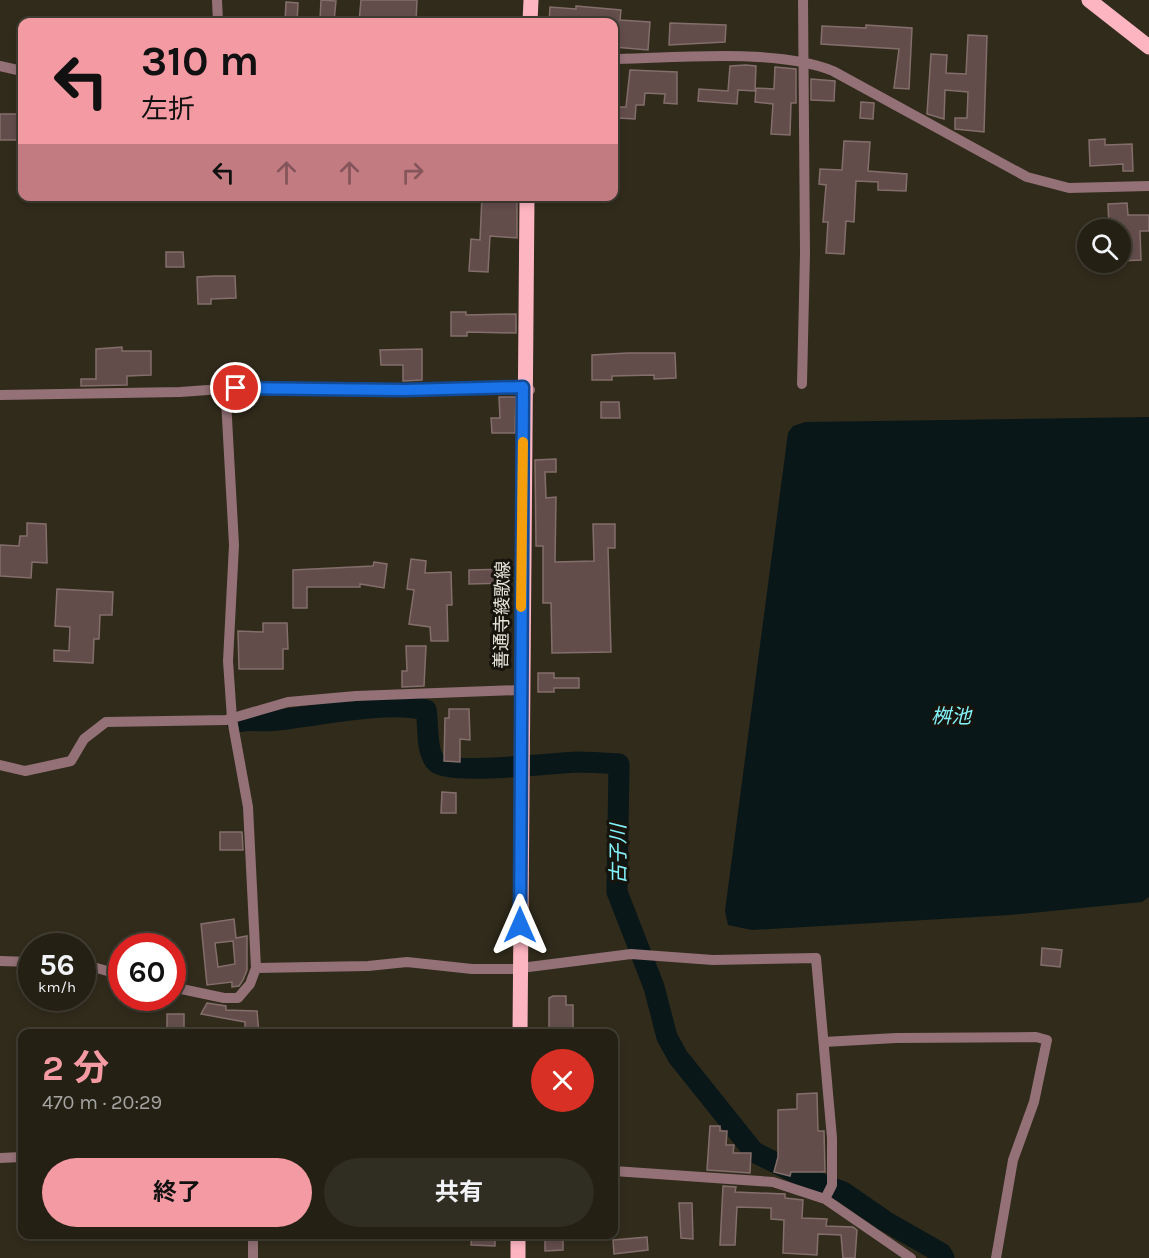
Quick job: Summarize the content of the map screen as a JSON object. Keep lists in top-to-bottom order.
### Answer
{
  "streets": {
    "main road": ["善通寺綾歌線"]
  },
  "water": ["桝池", "古子川"],
  "page": {
    "turn": ["310 m", "左折"],
    "speed": "56 km/h",
    "limit": "60",
    "heading": ["2 分", "470 m · 20:29"],
    "buttons": ["終了", "共有"]
  }
}
